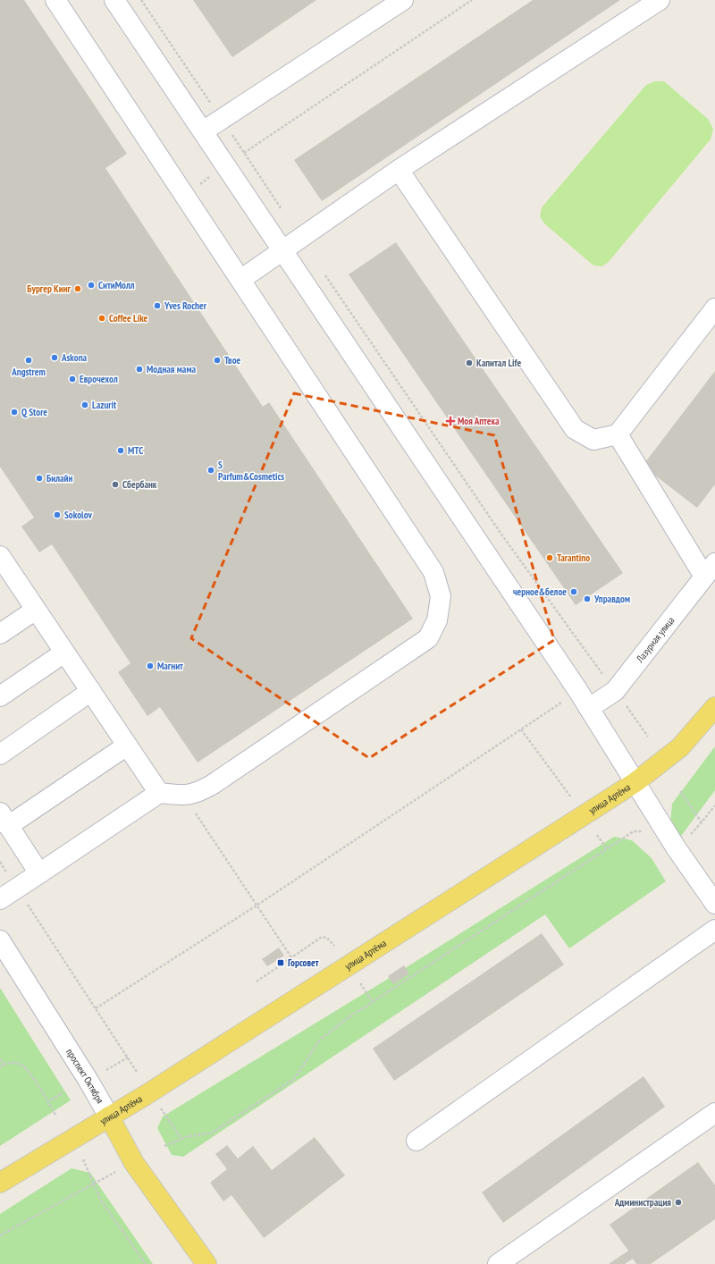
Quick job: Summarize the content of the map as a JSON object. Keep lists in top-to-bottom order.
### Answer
{
  "streets": {
    "main road": ["улица Артёма", "проспект Октября"],
    "street": ["Лазурная улица"]
  },
  "crossings": [
    ["улица Артёма", "проспект Октября"]
  ],
  "places": {
    "other": [
      "СитиМолл",
      "Бургер Кинг",
      "Yves Rocher",
      "Coffee Like",
      "Askona",
      "Angstrem",
      "Твое",
      "Капитал Life",
      "Модная мама",
      "Еврочехол",
      "Lazurit",
      "Q Store",
      "МТС",
      "S Parfum&Cosmetics",
      "Билайн",
      "Сбербанк",
      "Sokolov",
      "Tarantino",
      "черное&белое",
      "Управдом",
      "Магнит",
      "Администрация"
    ],
    "health": ["Моя Аптека"],
    "transit": ["Горсовет"]
  }
}
